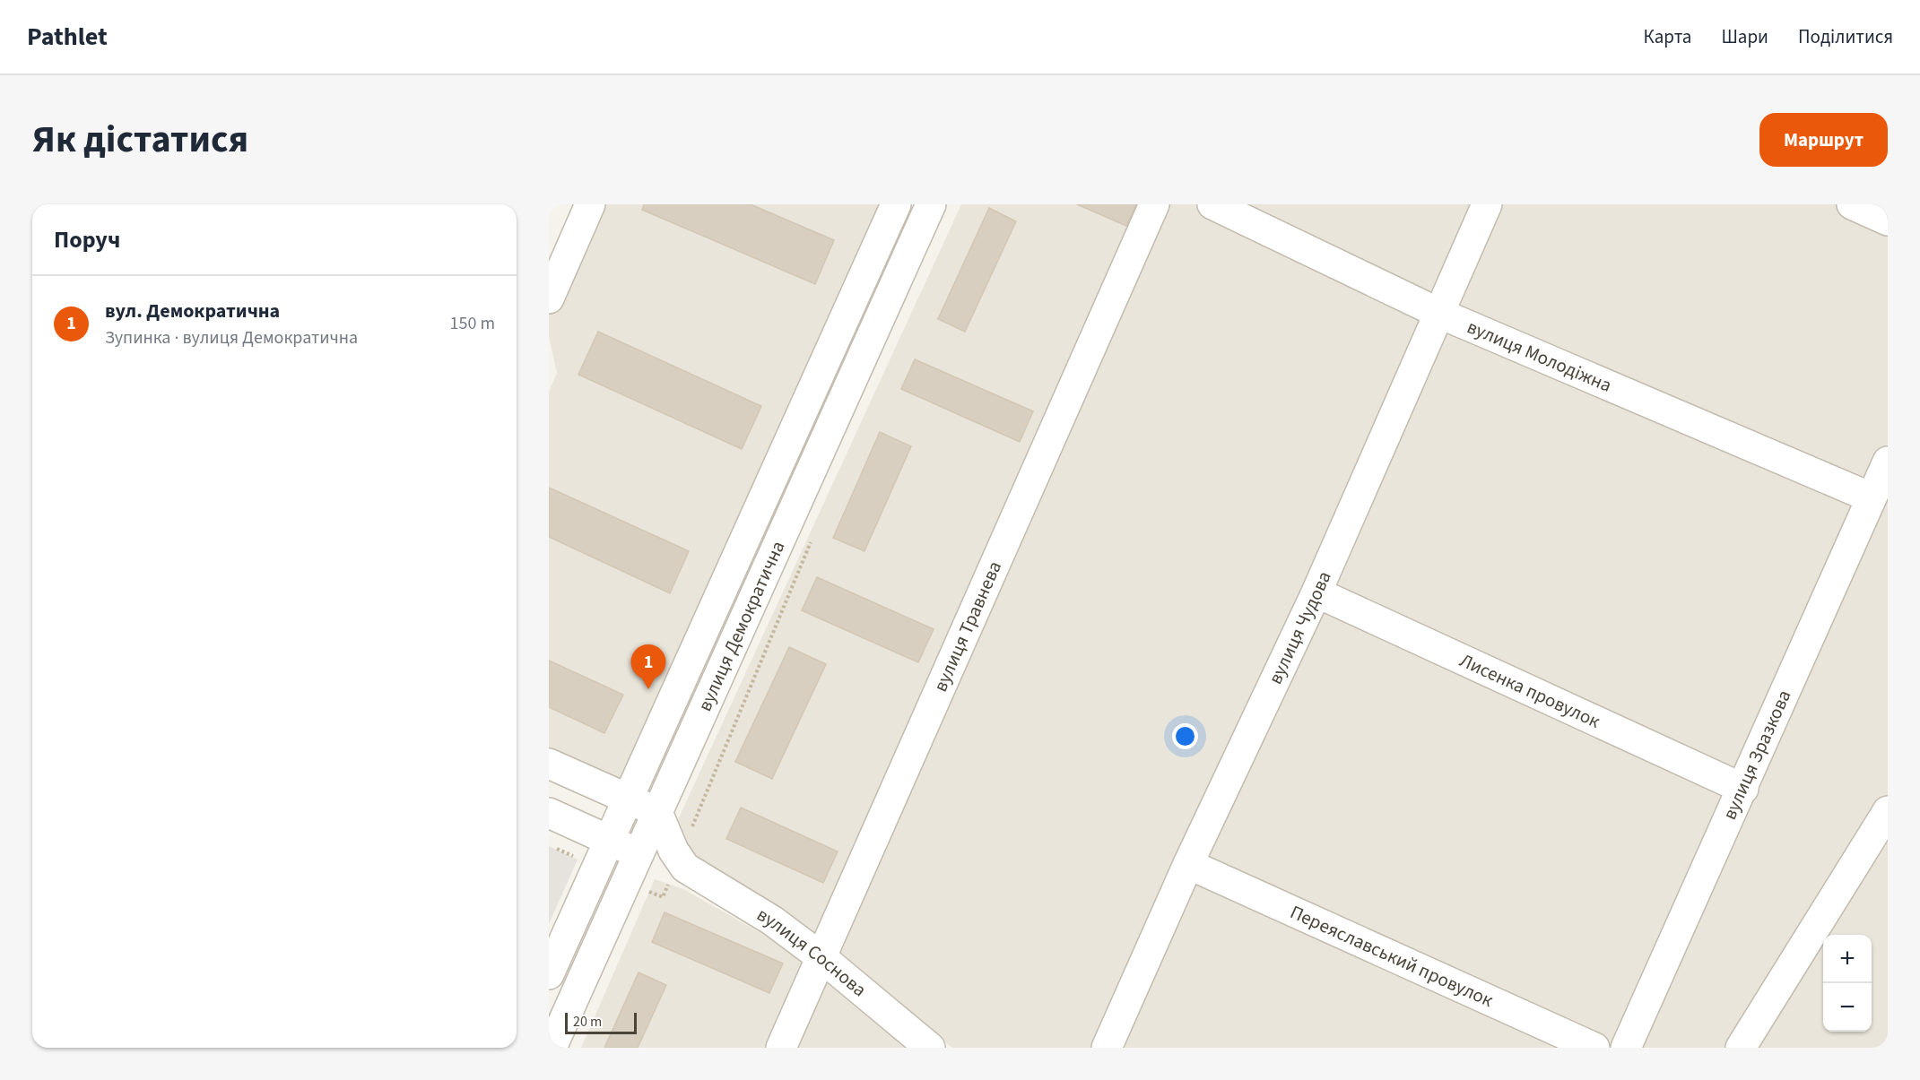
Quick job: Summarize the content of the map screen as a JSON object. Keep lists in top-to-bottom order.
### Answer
{
  "streets": {
    "street": [
      "вулиця Молодіжна",
      "вулиця Демократична",
      "вулиця Травнева",
      "вулиця Чудова",
      "Лисенка провулок",
      "вулиця Зразкова",
      "вулиця Соснова",
      "Переяславський провулок"
    ]
  },
  "crossings": [
    ["вулиця Молодіжна", "вулиця Чудова"],
    ["вулиця Молодіжна", "вулиця Зразкова"],
    ["вулиця Демократична", "вулиця Соснова"],
    ["вулиця Травнева", "вулиця Соснова"],
    ["вулиця Чудова", "Лисенка провулок"],
    ["вулиця Чудова", "Переяславський провулок"],
    ["Лисенка провулок", "вулиця Зразкова"]
  ],
  "scale_bar": "20 m",
  "page": {
    "header": "Pathlet",
    "nav": ["Карта", "Шари", "Поділитися"],
    "title": "Як дістатися",
    "buttons": "Маршрут",
    "heading": "Поруч",
    "list": [
      {
        "mark": "1",
        "name": "вул. Демократична",
        "note": "Зупинка · вулиця Демократична",
        "value": "150 m"
      }
    ],
    "pins": "1",
    "map_buttons": ["+", "−"],
    "scale": "20 m"
  }
}
